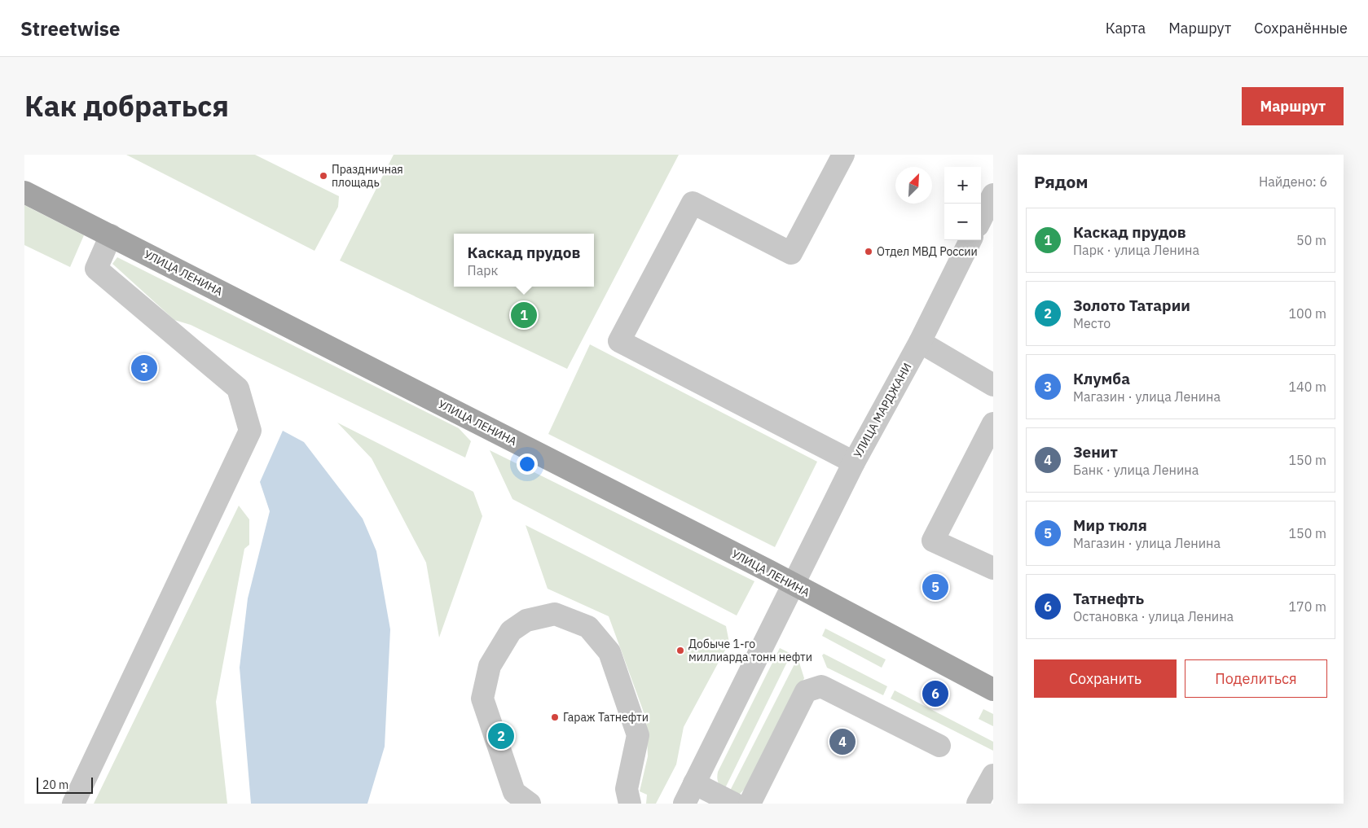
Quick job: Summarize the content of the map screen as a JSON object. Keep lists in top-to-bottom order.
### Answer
{
  "streets": {
    "main road": ["УЛИЦА ЛЕНИНА"],
    "street": ["УЛИЦА МАРДЖАНИ"]
  },
  "crossings": [
    ["УЛИЦА ЛЕНИНА", "УЛИЦА МАРДЖАНИ"]
  ],
  "places": [
    "Праздничная площадь",
    "Отдел МВД России",
    "Добыче 1-го миллиарда тонн нефти",
    "Гараж Татнефти"
  ],
  "scale_bar": "20 m",
  "north": "top right",
  "page": {
    "header": "Streetwise",
    "nav": ["Карта", "Маршрут", "Сохранённые"],
    "title": "Как добраться",
    "buttons": [
      "Маршрут",
      ["Сохранить", "Поделиться"]
    ],
    "heading": ["Рядом", "Найдено: 6"],
    "map_buttons": ["+", "−"],
    "list": [
      {
        "mark": "1",
        "name": "Каскад прудов",
        "note": "Парк · улица Ленина",
        "value": "50 m"
      },
      {
        "mark": "2",
        "name": "Золото Татарии",
        "note": "Место",
        "value": "100 m"
      },
      {
        "mark": "3",
        "name": "Клумба",
        "note": "Магазин · улица Ленина",
        "value": "140 m"
      },
      {
        "mark": "4",
        "name": "Зенит",
        "note": "Банк · улица Ленина",
        "value": "150 m"
      },
      {
        "mark": "5",
        "name": "Мир тюля",
        "note": "Магазин · улица Ленина",
        "value": "150 m"
      },
      {
        "mark": "6",
        "name": "Татнефть",
        "note": "Остановка · улица Ленина",
        "value": "170 m"
      }
    ],
    "popup": ["Каскад прудов", "Парк"],
    "pins": [
      "1",
      "3",
      "5",
      "6",
      "2",
      "4"
    ],
    "scale": "20 m"
  }
}
